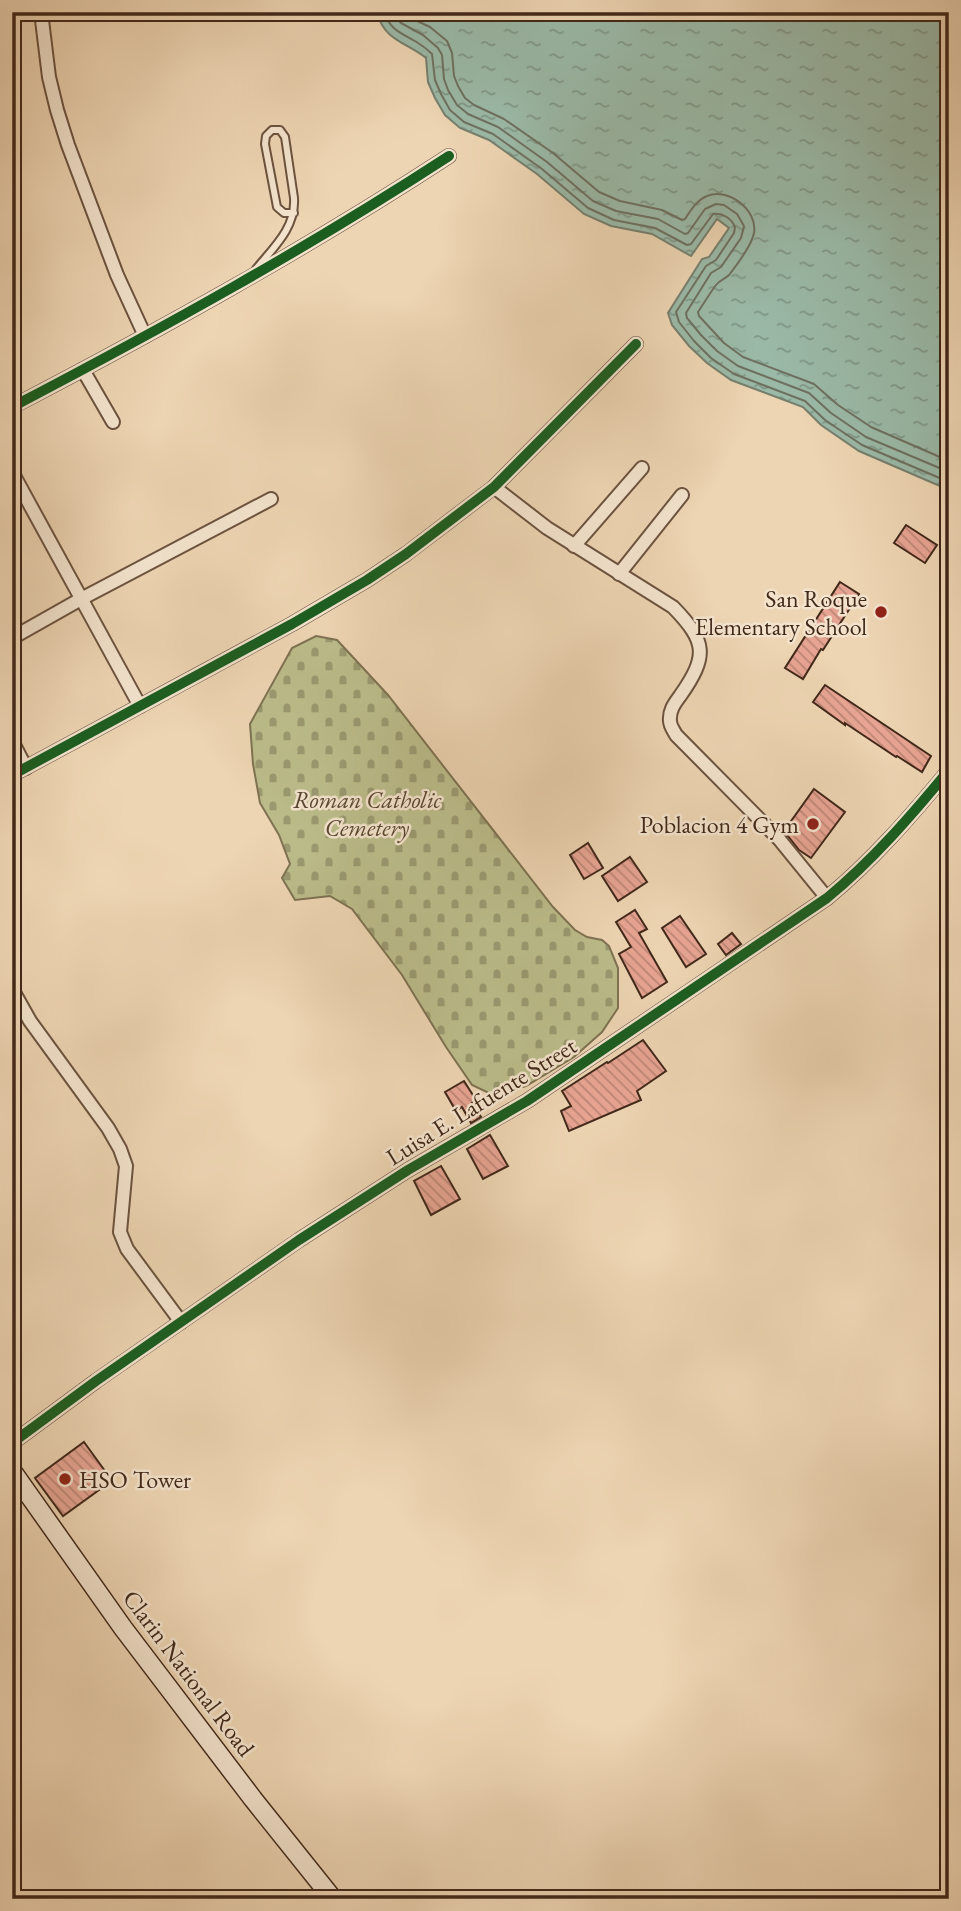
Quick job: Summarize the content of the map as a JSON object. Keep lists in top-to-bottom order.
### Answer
{
  "streets": {
    "main road": ["Clarin National Road"],
    "street": ["Luisa E. Lafuente Street"]
  },
  "parks": ["Roman Catholic Cemetery"],
  "places": ["San Roque Elementary School", "Poblacion 4 Gym", "HSO Tower"]
}
